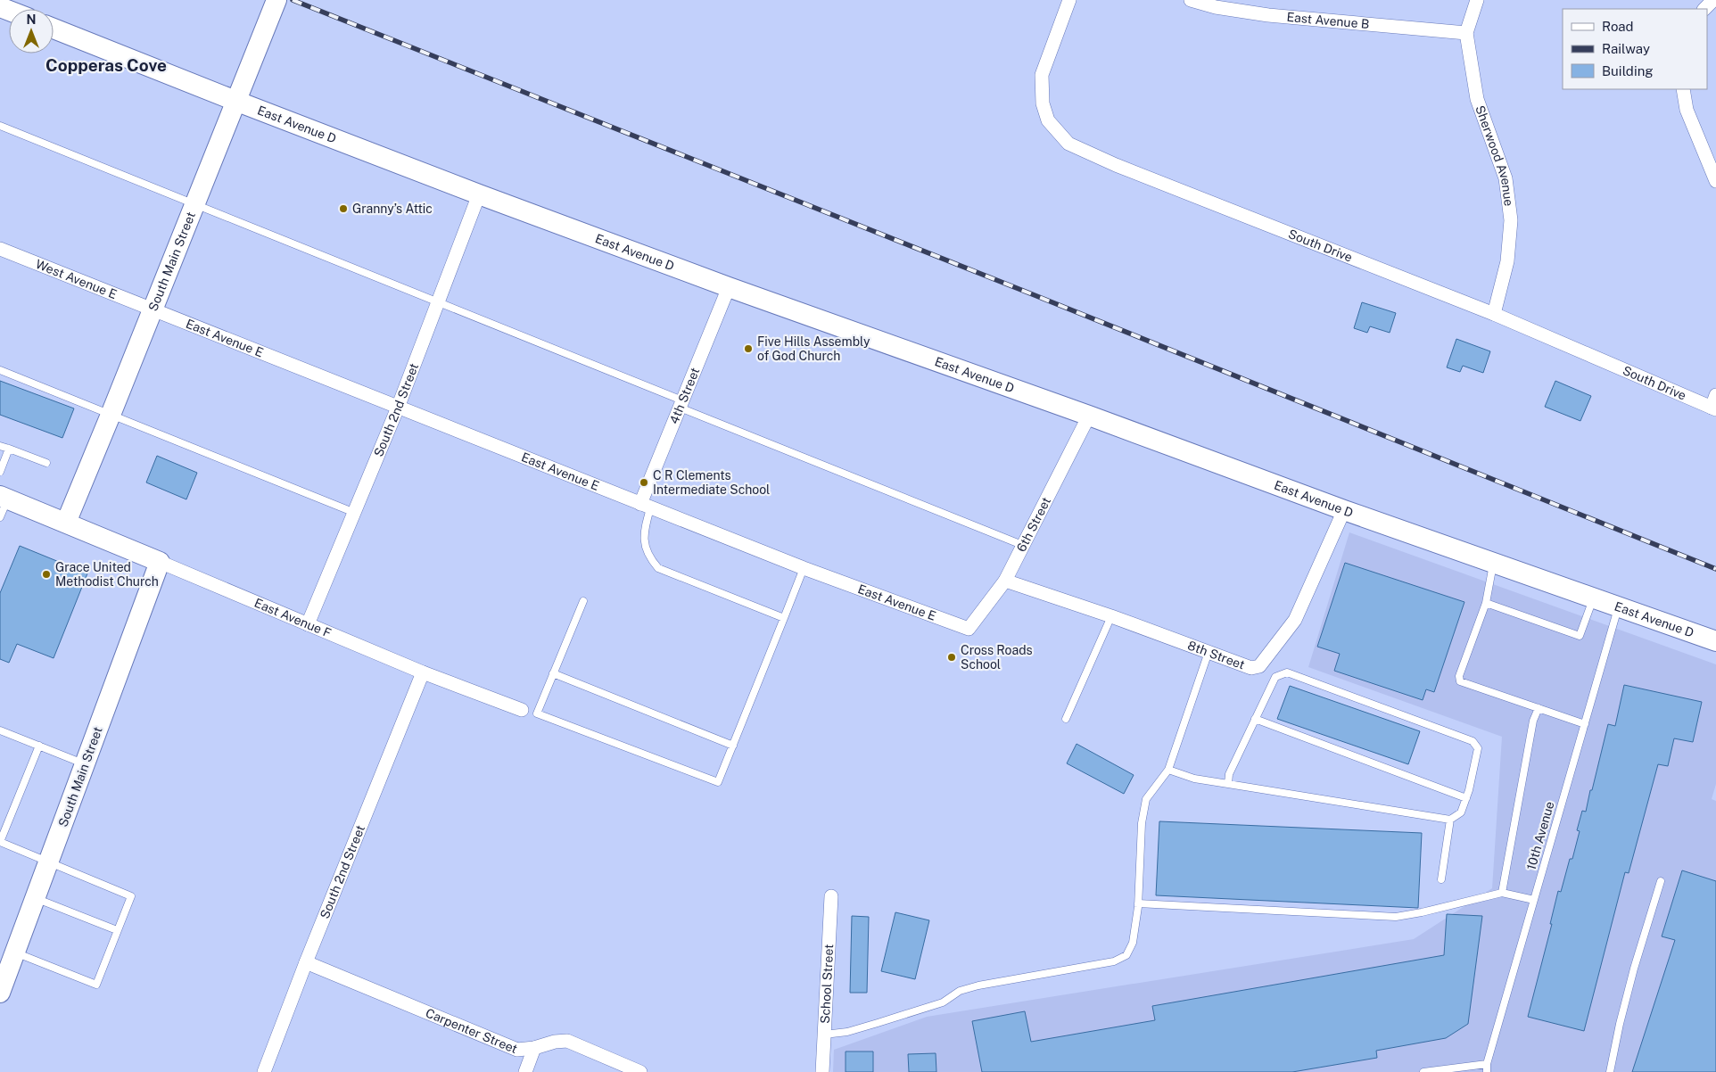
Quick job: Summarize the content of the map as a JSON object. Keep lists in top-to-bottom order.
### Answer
{
  "streets": {
    "main road": ["East Avenue D", "South Main Street", "East Avenue F"],
    "street": [
      "East Avenue B",
      "Sherwood Avenue",
      "South Drive",
      "West Avenue E",
      "East Avenue E",
      "4th Street",
      "South 2nd Street",
      "6th Street",
      "8th Street",
      "School Street",
      "Carpenter Street"
    ],
    "lane": ["10th Avenue"]
  },
  "crossings": [
    ["East Avenue B", "Sherwood Avenue"],
    ["East Avenue D", "South Main Street"],
    ["East Avenue D", "4th Street"],
    ["East Avenue D", "South 2nd Street"],
    ["East Avenue D", "6th Street"],
    ["East Avenue D", "8th Street"],
    ["East Avenue D", "10th Avenue"],
    ["Sherwood Avenue", "South Drive"],
    ["South Main Street", "West Avenue E"],
    ["South Main Street", "East Avenue E"],
    ["South Main Street", "East Avenue F"],
    ["West Avenue E", "East Avenue E"],
    ["East Avenue E", "4th Street"],
    ["East Avenue E", "South 2nd Street"],
    ["East Avenue E", "6th Street"],
    ["South 2nd Street", "East Avenue F"],
    ["South 2nd Street", "Carpenter Street"],
    ["6th Street", "8th Street"]
  ],
  "districts": ["Copperas Cove"],
  "places": [
    "Granny’s Attic",
    "Five Hills Assembly of God Church",
    "C R Clements Intermediate School",
    "Grace United Methodist Church",
    "Cross Roads School"
  ],
  "legend": ["Road", "Railway", "Building"],
  "north": "top"
}
